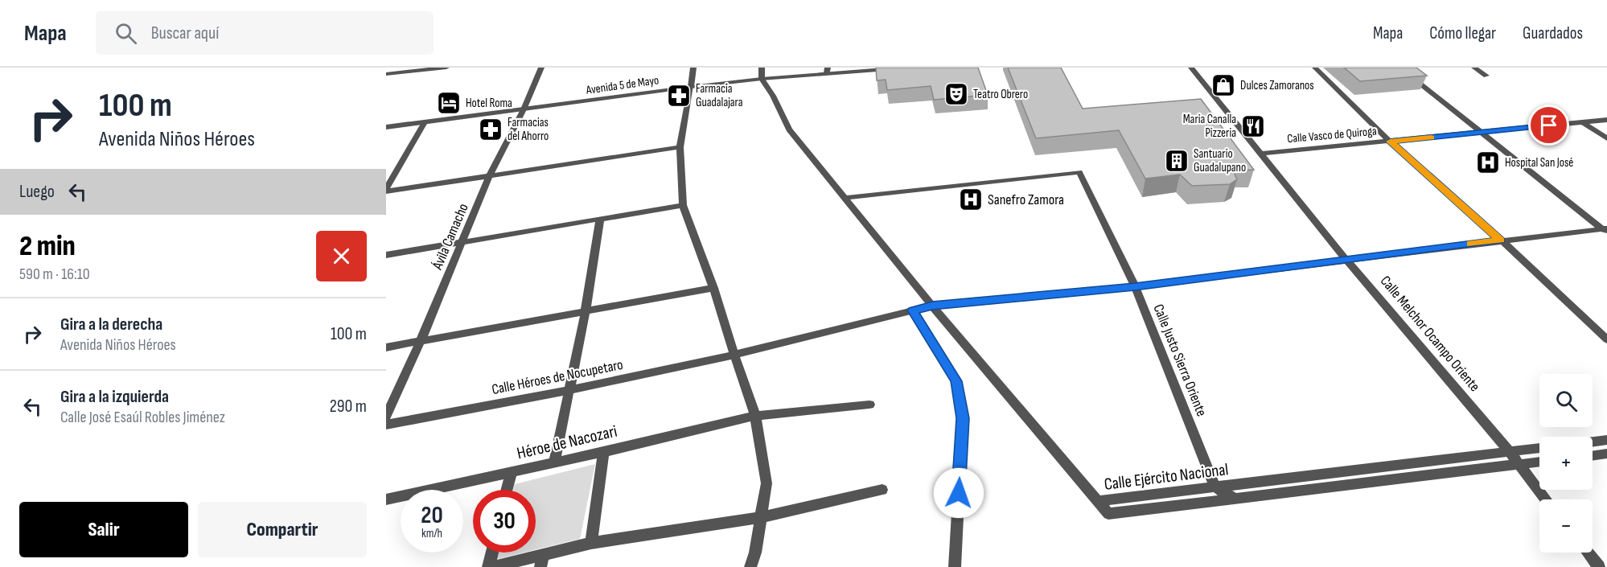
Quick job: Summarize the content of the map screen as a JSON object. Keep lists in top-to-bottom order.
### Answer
{
  "streets": {
    "street": [
      "Avenida 5 de Mayo",
      "Calle Vasco de Quiroga",
      "Ávila Camacho",
      "Calle Melchor Ocampo Oriente",
      "Calle Justo Sierra Oriente",
      "Calle Héroes de Nocupetaro",
      "Héroe de Nacozari",
      "Calle Ejército Nacional"
    ]
  },
  "crossings": [
    ["Avenida 5 de Mayo", "Ávila Camacho"],
    ["Calle Vasco de Quiroga", "Calle Melchor Ocampo Oriente"],
    ["Calle Melchor Ocampo Oriente", "Calle Héroes de Nocupetaro"],
    ["Calle Melchor Ocampo Oriente", "Calle Ejército Nacional"],
    ["Calle Justo Sierra Oriente", "Calle Héroes de Nocupetaro"],
    ["Calle Justo Sierra Oriente", "Calle Ejército Nacional"]
  ],
  "places": {
    "shop": ["Dulces Zamoranos"],
    "theatre": ["Teatro Obrero"],
    "pharmacy": ["Farmacia Guadalajara", "Farmacias del Ahorro"],
    "hotel": ["Hotel Roma"],
    "restaurant": ["Maria Canalla Pizzeria"],
    "building": ["Santuario Guadalupano"],
    "hospital": ["Hospital San José", "Sanefro Zamora"]
  },
  "page": {
    "header": "Mapa",
    "search": "Buscar aquí",
    "nav": ["Mapa", "Cómo llegar", "Guardados"],
    "turn": ["100 m", "Avenida Niños Héroes"],
    "then": "Luego",
    "heading": ["2 min", "590 m · 16:10"],
    "list": [
      {
        "name": "Gira a la derecha",
        "note": "Avenida Niños Héroes",
        "value": "100 m"
      },
      {
        "name": "Gira a la izquierda",
        "note": "Calle José Esaúl Robles Jiménez",
        "value": "290 m"
      }
    ],
    "map_buttons": ["+", "−"],
    "speed": "20 km/h",
    "limit": "30",
    "buttons": ["Salir", "Compartir"]
  }
}
